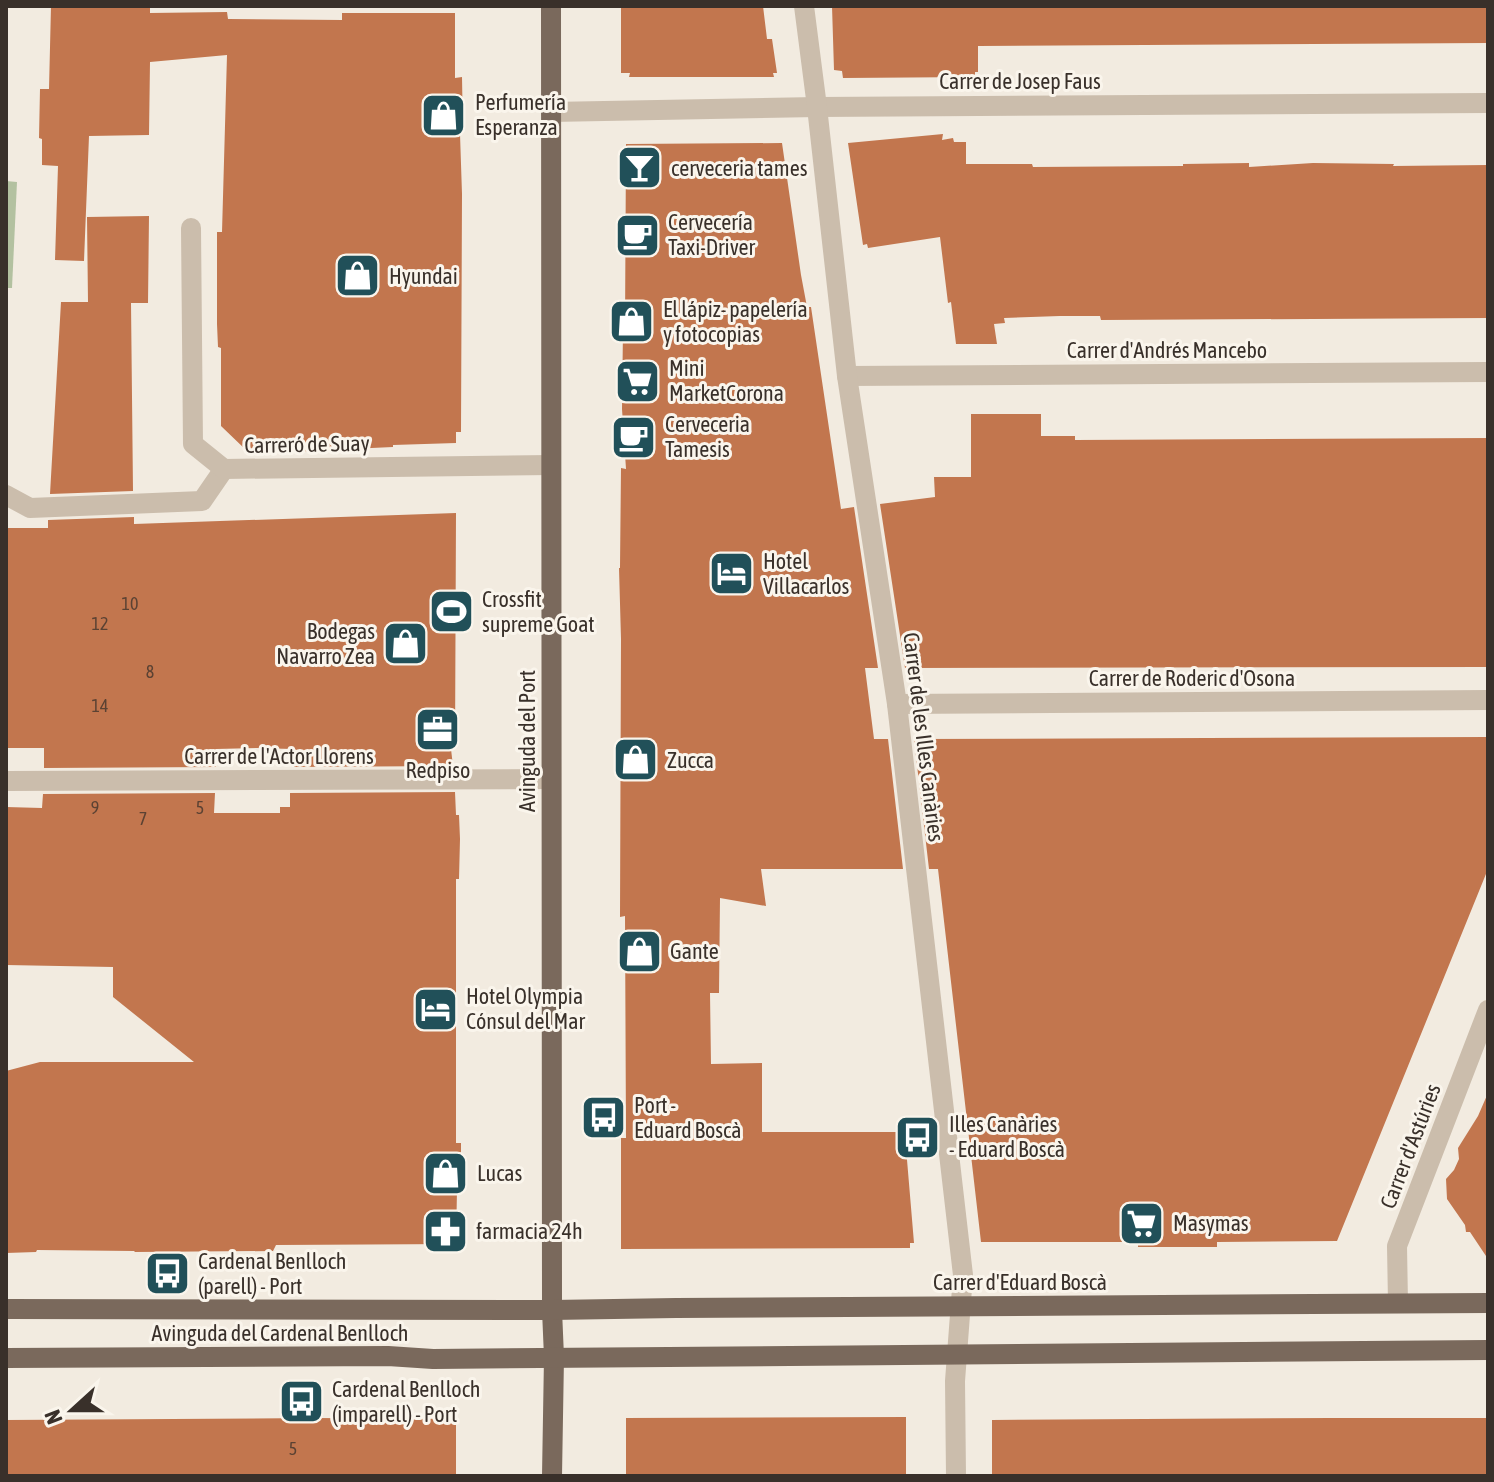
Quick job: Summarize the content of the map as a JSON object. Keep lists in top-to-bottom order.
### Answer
{
  "streets": {
    "main road": ["Avinguda del Port", "Carrer d'Eduard Boscà", "Avinguda del Cardenal Benlloch"],
    "street": [
      "Carrer de Josep Faus",
      "Carrer d'Andrés Mancebo",
      "Carreró de Suay",
      "Carrer de Roderic d'Osona",
      "Carrer de les Illes Canàries",
      "Carrer de l'Actor Llorens",
      "Carrer d'Astúries"
    ]
  },
  "crossings": [
    ["Carrer de Josep Faus", "Carrer de les Illes Canàries"],
    ["Carrer de Josep Faus", "Avinguda del Port"],
    ["Carrer d'Andrés Mancebo", "Carrer de les Illes Canàries"],
    ["Carreró de Suay", "Avinguda del Port"],
    ["Carrer de Roderic d'Osona", "Carrer de les Illes Canàries"],
    ["Carrer de les Illes Canàries", "Carrer d'Eduard Boscà"],
    ["Avinguda del Port", "Carrer de l'Actor Llorens"],
    ["Avinguda del Port", "Carrer d'Eduard Boscà"],
    ["Avinguda del Port", "Avinguda del Cardenal Benlloch"],
    ["Carrer d'Astúries", "Carrer d'Eduard Boscà"],
    ["Carrer d'Eduard Boscà", "Avinguda del Cardenal Benlloch"]
  ],
  "places": {
    "shop": [
      "Perfumería Esperanza",
      "Hyundai",
      "El lápiz- papelería y fotocopias",
      "Bodegas Navarro Zea",
      "Zucca",
      "Gante",
      "Lucas"
    ],
    "bar": ["cerveceria tames"],
    "cafe": ["Cervecería Taxi-Driver", "Cerveceria Tamesis"],
    "supermarket": ["Mini MarketCorona", "Masymas"],
    "hotel": ["Hotel Villacarlos", "Hotel Olympia Cónsul del Mar"],
    "sports": ["Crossfit supreme Goat"],
    "office": ["Redpiso"],
    "bus stop": [
      "Port - Eduard Boscà",
      "Illes Canàries - Eduard Boscà",
      "Cardenal Benlloch (parell) - Port",
      "Cardenal Benlloch (imparell) - Port"
    ],
    "pharmacy": ["farmacia 24h"]
  },
  "house_numbers": [
    "10",
    "12",
    "8",
    "14",
    "9",
    "5",
    "7",
    "5"
  ],
  "north": "left"
}
